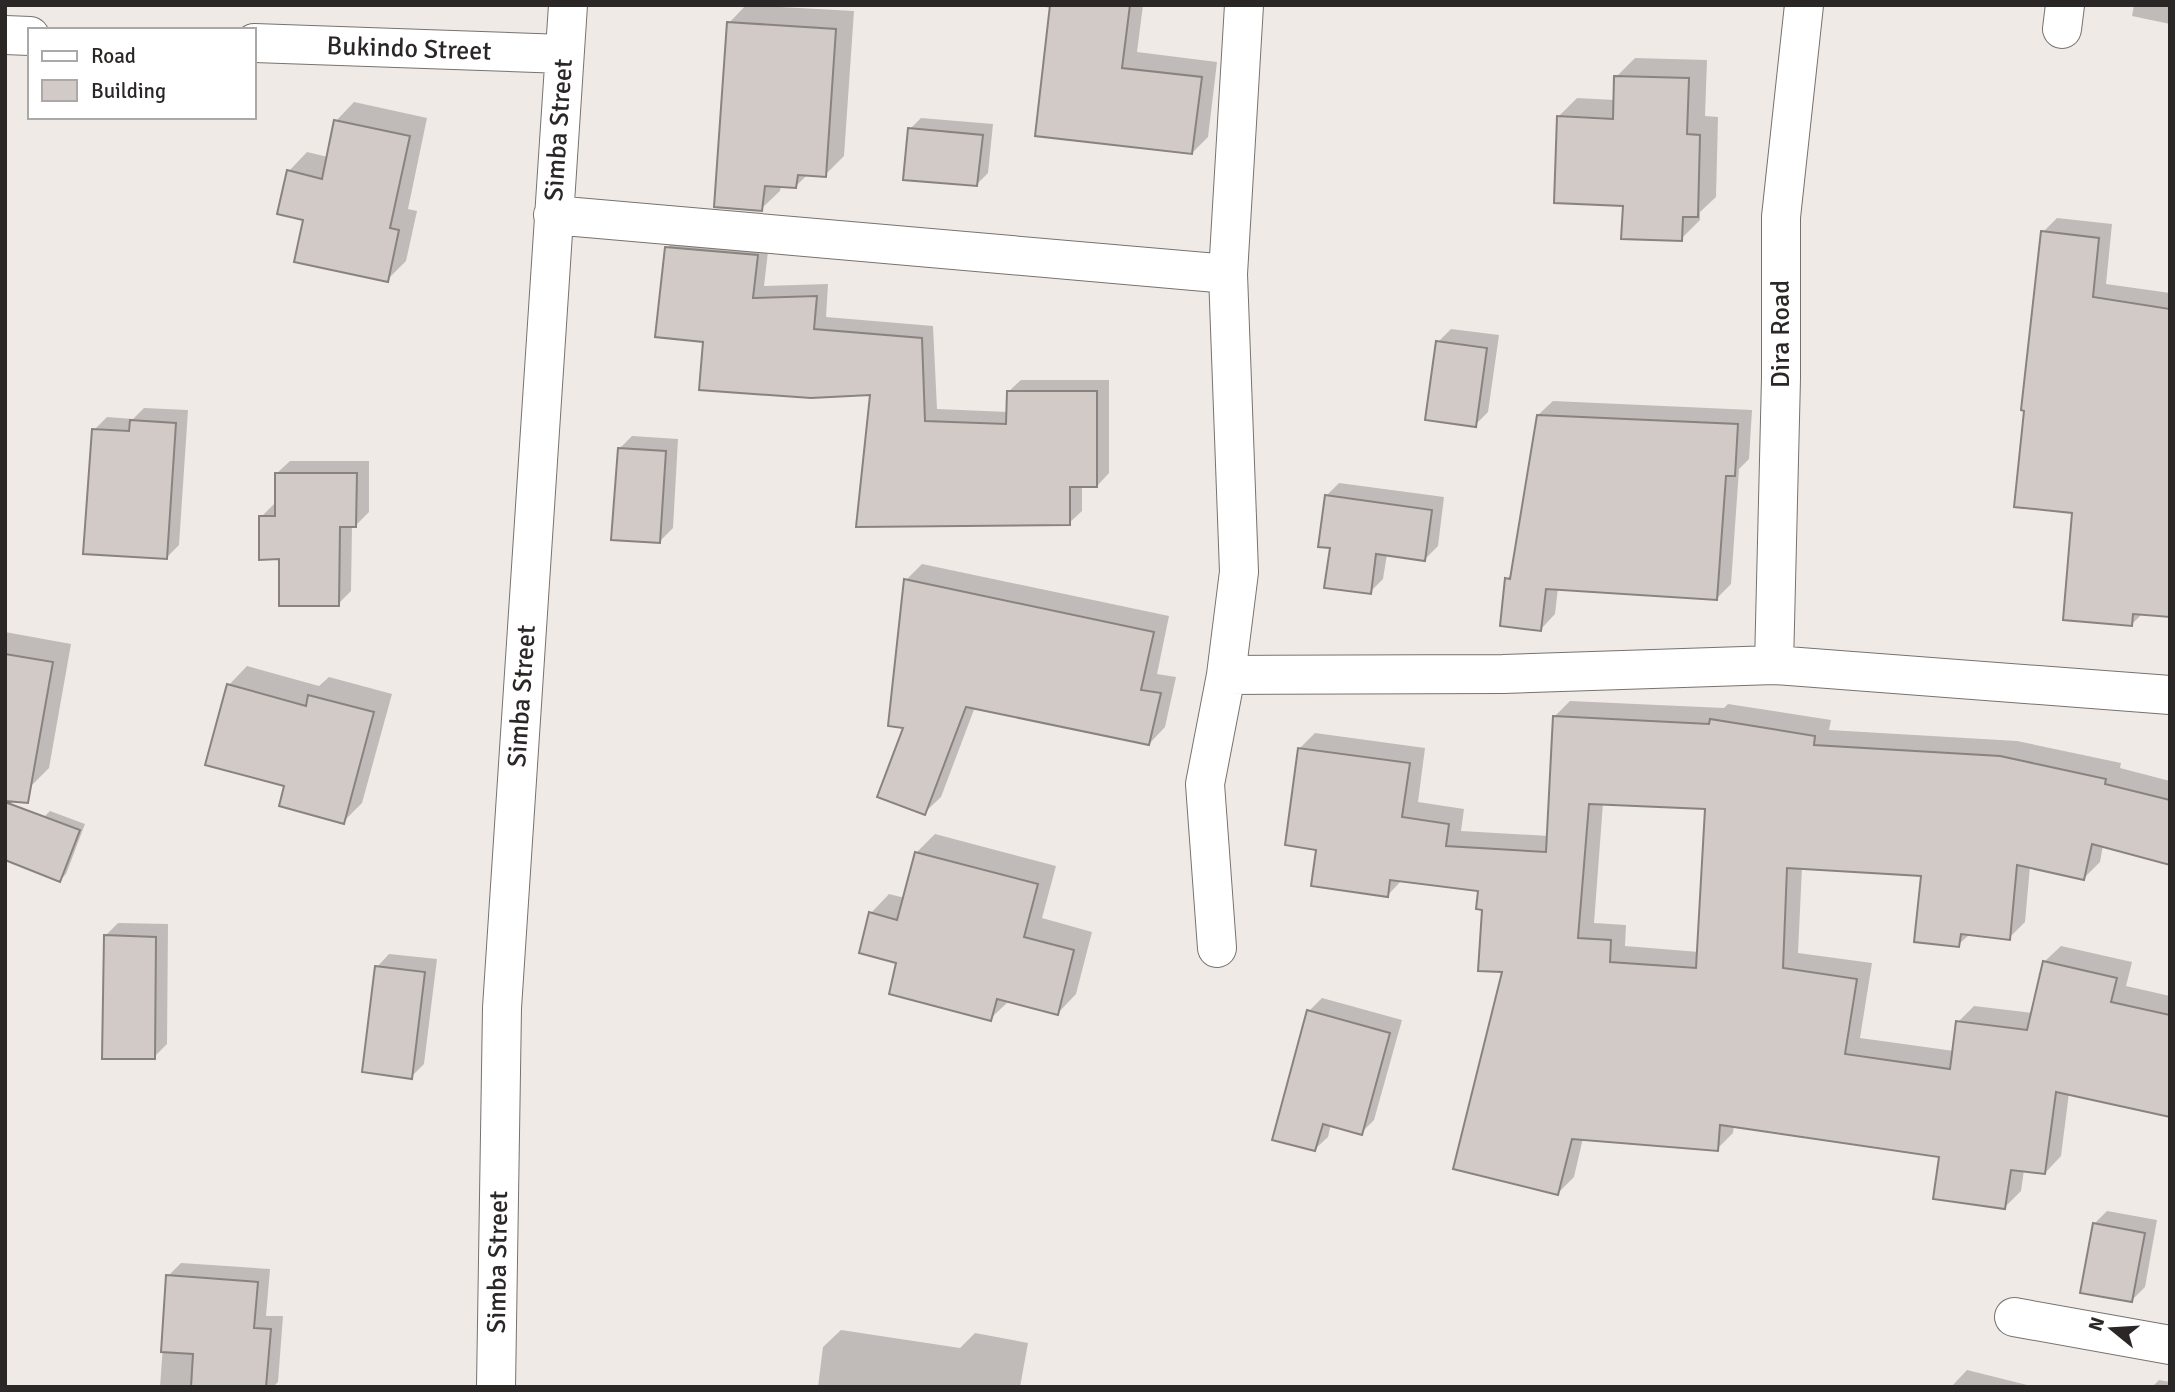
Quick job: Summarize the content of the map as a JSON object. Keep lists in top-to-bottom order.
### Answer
{
  "streets": {
    "street": ["Bukindo Street", "Simba Street", "Dira Road"]
  },
  "crossings": [
    ["Bukindo Street", "Simba Street"]
  ],
  "legend": ["Road", "Building"],
  "north": "left"
}
